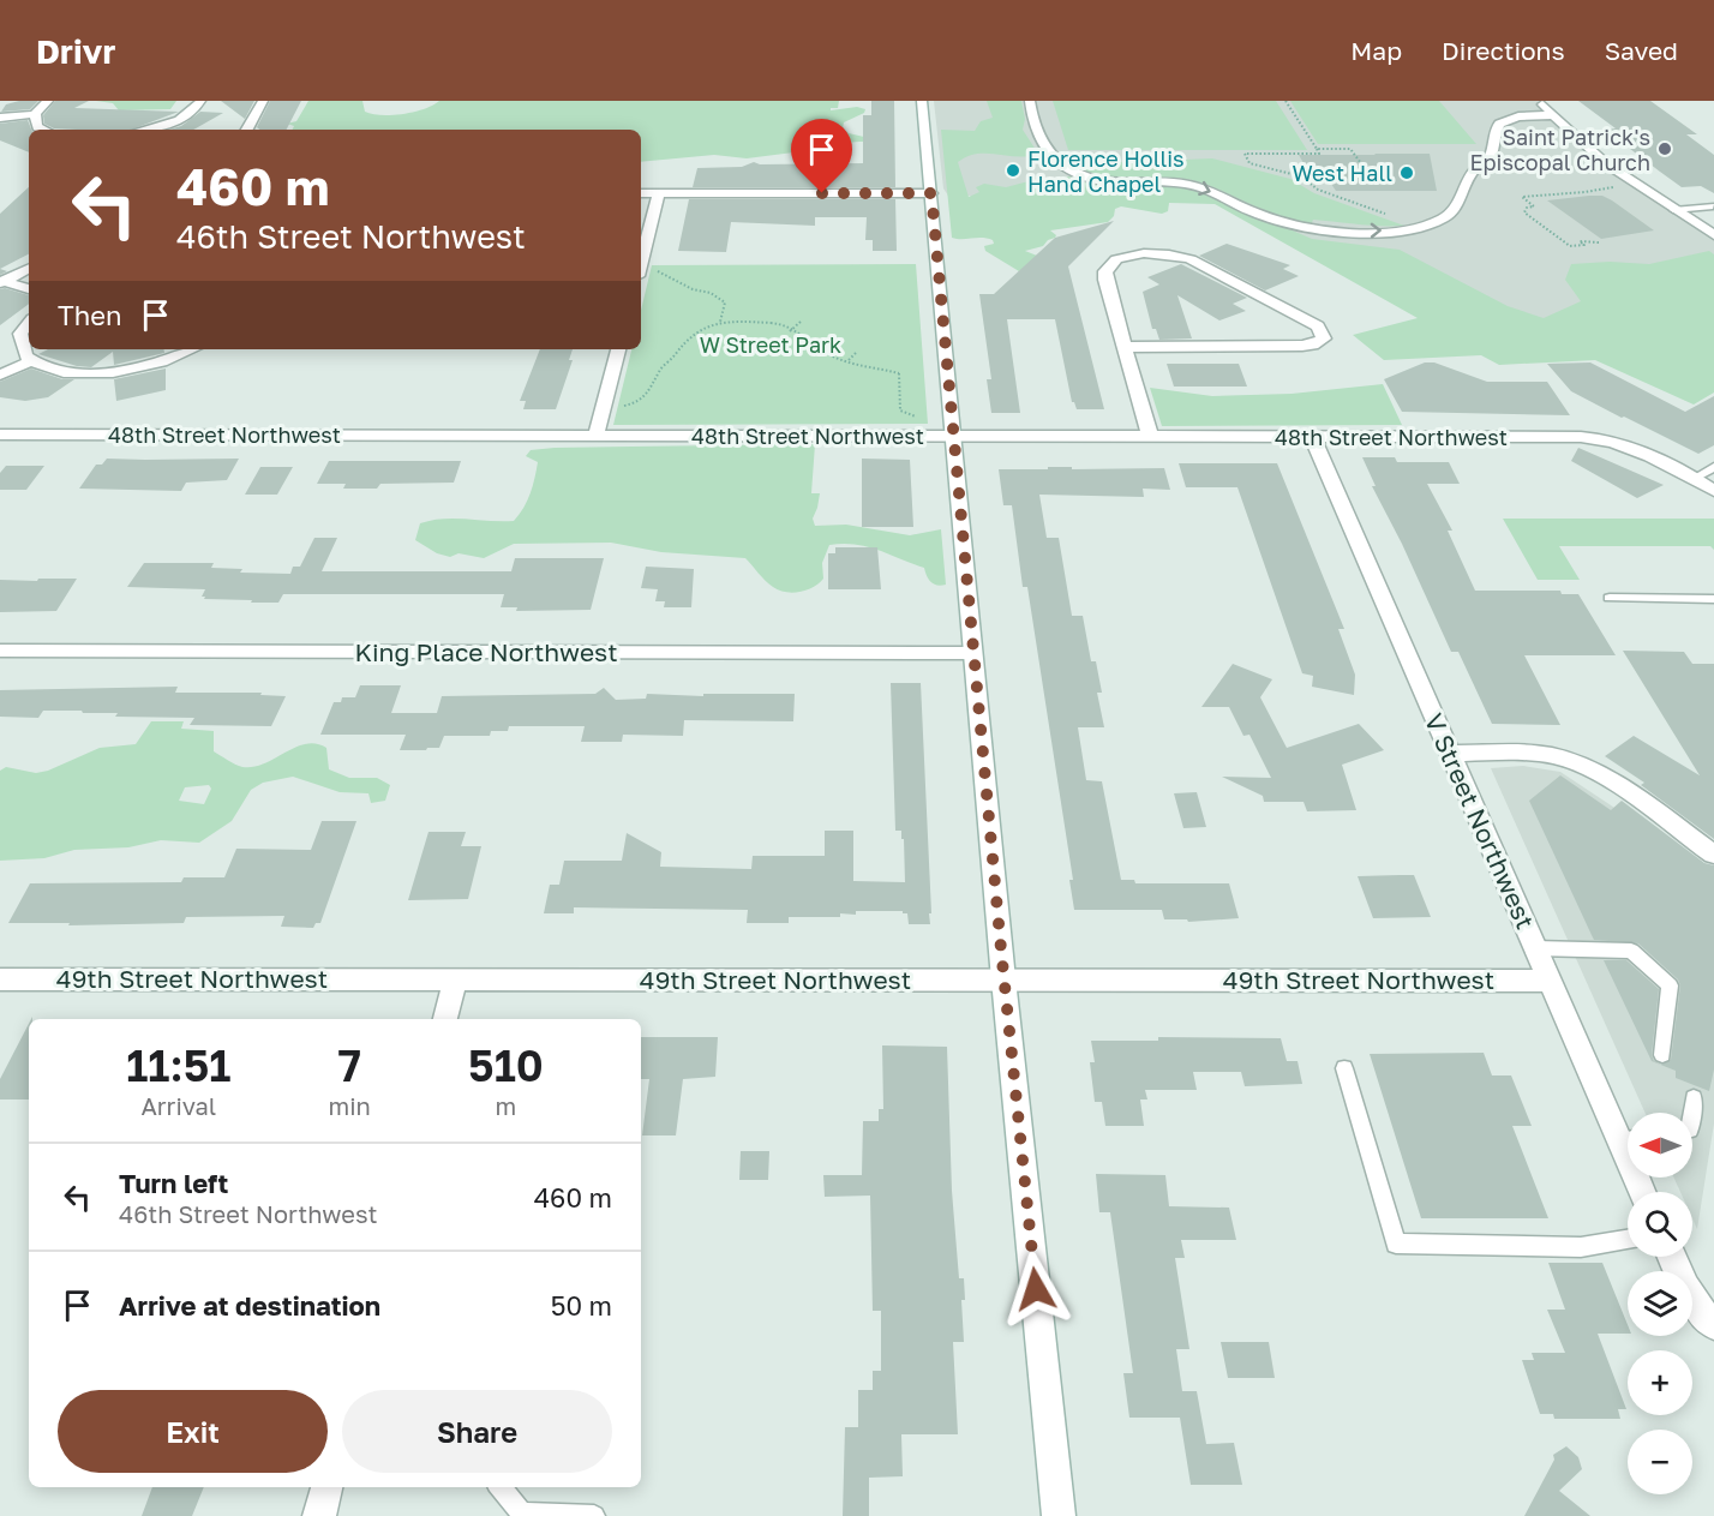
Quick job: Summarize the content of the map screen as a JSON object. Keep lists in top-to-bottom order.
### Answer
{
  "streets": {
    "street": [
      "48th Street Northwest",
      "King Place Northwest",
      "V Street Northwest",
      "49th Street Northwest"
    ]
  },
  "crossings": [
    ["48th Street Northwest", "V Street Northwest"],
    ["V Street Northwest", "49th Street Northwest"]
  ],
  "parks": ["W Street Park"],
  "places": ["Saint Patrick's Episcopal Church", "Florence Hollis Hand Chapel", "West Hall"],
  "north": "left",
  "page": {
    "header": "Drivr",
    "nav": ["Map", "Directions", "Saved"],
    "turn": ["460 m", "46th Street Northwest"],
    "then": "Then",
    "eta": [
      "11:51",
      "Arrival",
      "7",
      "min",
      "510",
      "m"
    ],
    "map_buttons": ["+", "−"],
    "list": [
      {
        "name": "Turn left",
        "note": "46th Street Northwest",
        "value": "460 m"
      },
      {
        "name": "Arrive at destination",
        "value": "50 m"
      }
    ],
    "buttons": ["Exit", "Share"]
  }
}
